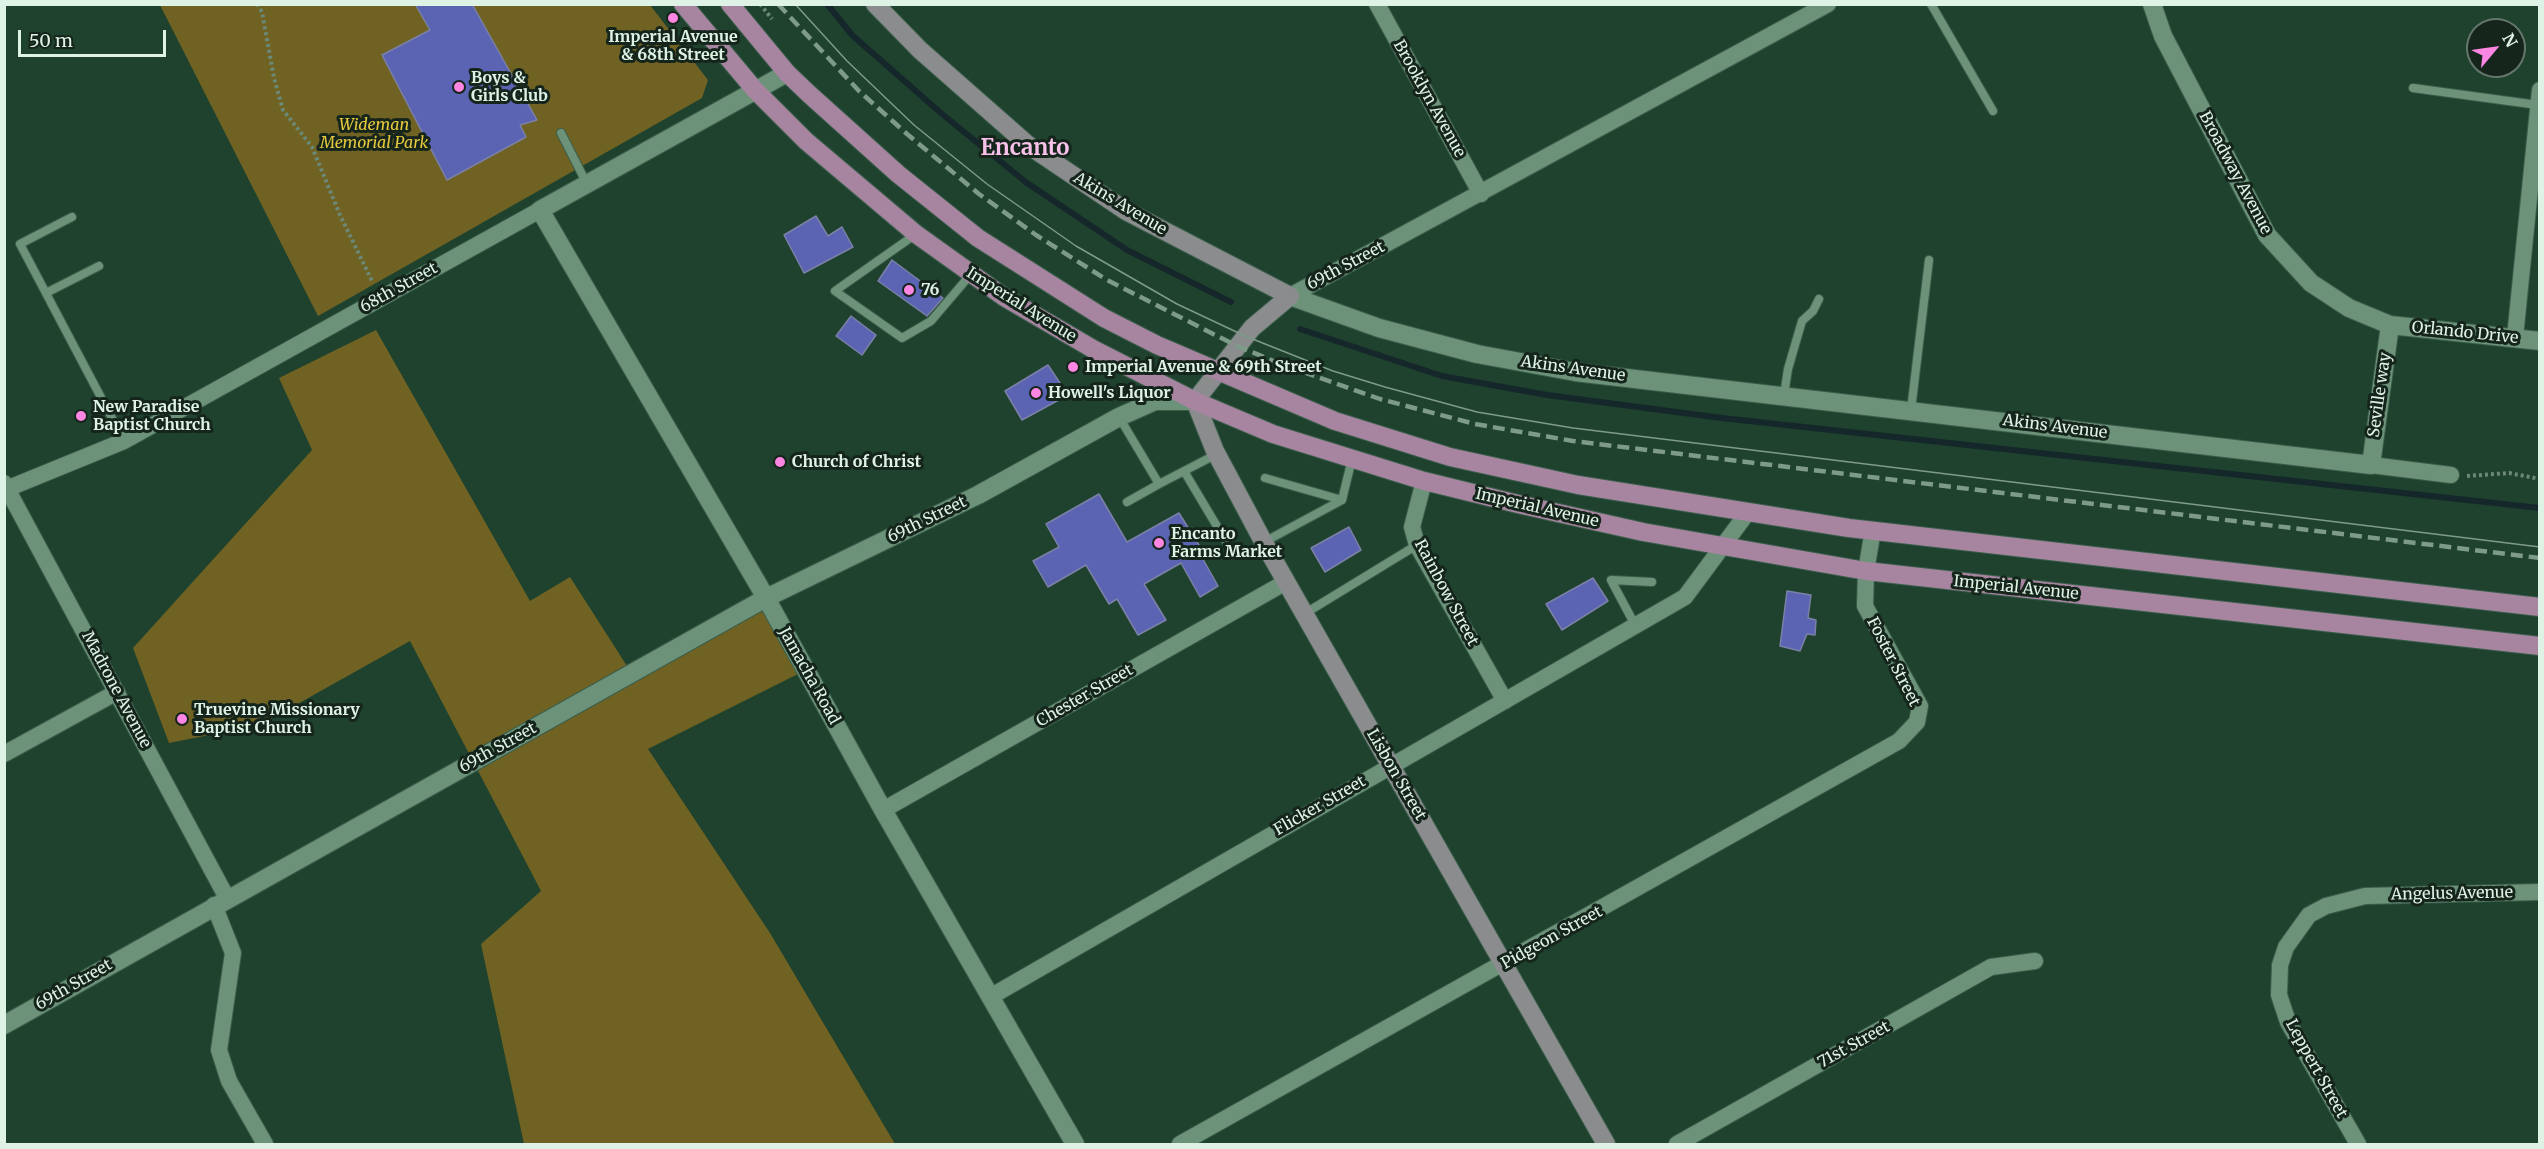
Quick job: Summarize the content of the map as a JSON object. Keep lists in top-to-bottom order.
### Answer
{
  "streets": {
    "main road": [
      "Akins Avenue",
      "69th Street",
      "Imperial Avenue",
      "Lisbon Street"
    ],
    "street": [
      "Brooklyn Avenue",
      "Broadway Avenue",
      "68th Street",
      "Orlando Drive",
      "Seville way",
      "Rainbow Street",
      "Foster Street",
      "Jamacha Road",
      "Madrone Avenue",
      "Chester Street",
      "Flicker Street",
      "Angelus Avenue",
      "Pidgeon Street",
      "71st Street",
      "Leppert Street"
    ]
  },
  "crossings": [
    ["Brooklyn Avenue", "69th Street"],
    ["Broadway Avenue", "Orlando Drive"],
    ["Broadway Avenue", "Seville way"],
    ["Akins Avenue", "69th Street"],
    ["Akins Avenue", "Seville way"],
    ["69th Street", "Imperial Avenue"],
    ["69th Street", "Jamacha Road"],
    ["69th Street", "Madrone Avenue"],
    ["69th Street", "Lisbon Street"],
    ["68th Street", "Imperial Avenue"],
    ["68th Street", "Jamacha Road"],
    ["68th Street", "Madrone Avenue"],
    ["Imperial Avenue", "Rainbow Street"],
    ["Imperial Avenue", "Foster Street"],
    ["Imperial Avenue", "Lisbon Street"],
    ["Imperial Avenue", "Flicker Street"],
    ["Orlando Drive", "Seville way"],
    ["Rainbow Street", "Flicker Street"],
    ["Foster Street", "Pidgeon Street"],
    ["Jamacha Road", "Chester Street"],
    ["Jamacha Road", "Flicker Street"],
    ["Chester Street", "Lisbon Street"],
    ["Lisbon Street", "Flicker Street"],
    ["Lisbon Street", "Pidgeon Street"],
    ["Angelus Avenue", "Leppert Street"]
  ],
  "districts": ["Encanto"],
  "parks": ["Wideman Memorial Park"],
  "places": [
    "Imperial Avenue & 68th Street",
    "Boys & Girls Club",
    "76",
    "Imperial Avenue & 69th Street",
    "Howell's Liquor",
    "New Paradise Baptist Church",
    "Church of Christ",
    "Encanto Farms Market",
    "Truevine Missionary Baptist Church"
  ],
  "scale_bar": "50 m",
  "north": "top right"
}
